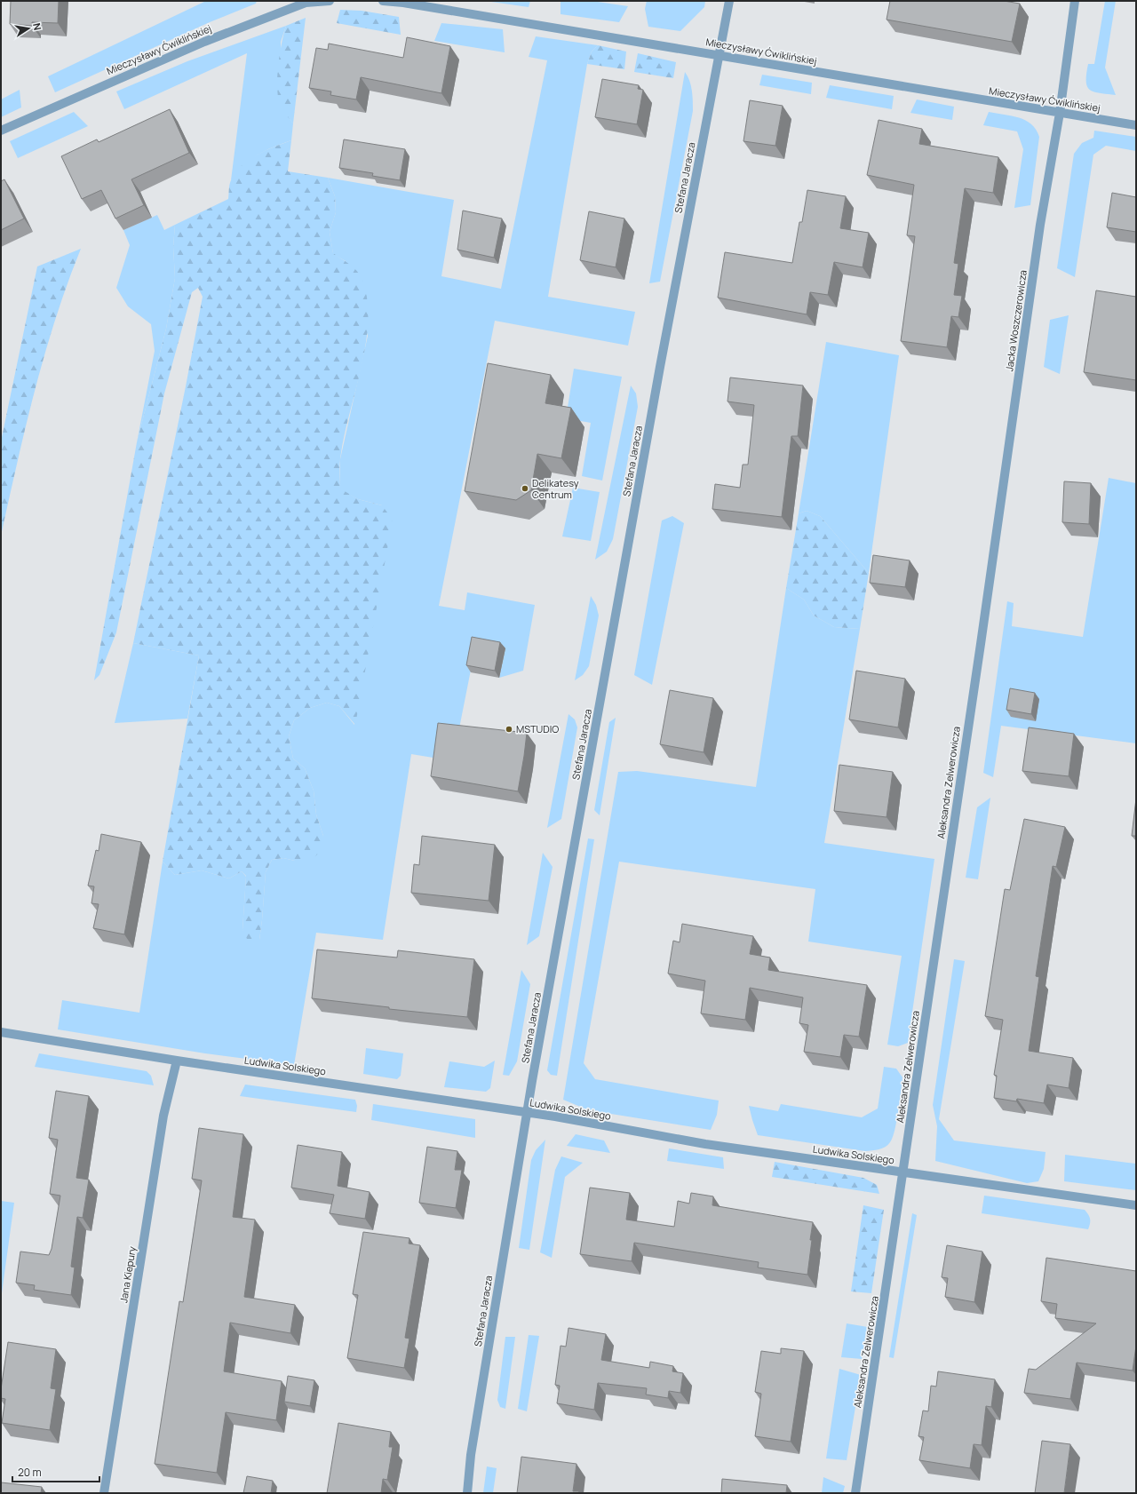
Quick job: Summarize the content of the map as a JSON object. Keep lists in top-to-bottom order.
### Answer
{
  "streets": {
    "street": [
      "Mieczysławy Ćwiklińskiej",
      "Stefana Jaracza",
      "Jacka Woszczerowicza",
      "Aleksandra Zelwerowicza",
      "Ludwika Solskiego",
      "Jana Kiepury"
    ]
  },
  "crossings": [
    ["Mieczysławy Ćwiklińskiej", "Stefana Jaracza"],
    ["Mieczysławy Ćwiklińskiej", "Jacka Woszczerowicza"],
    ["Stefana Jaracza", "Ludwika Solskiego"],
    ["Jacka Woszczerowicza", "Aleksandra Zelwerowicza"],
    ["Aleksandra Zelwerowicza", "Ludwika Solskiego"],
    ["Ludwika Solskiego", "Jana Kiepury"]
  ],
  "places": ["Delikatesy Centrum", "MSTUDIO"],
  "scale_bar": "20 m",
  "north": "right"
}
